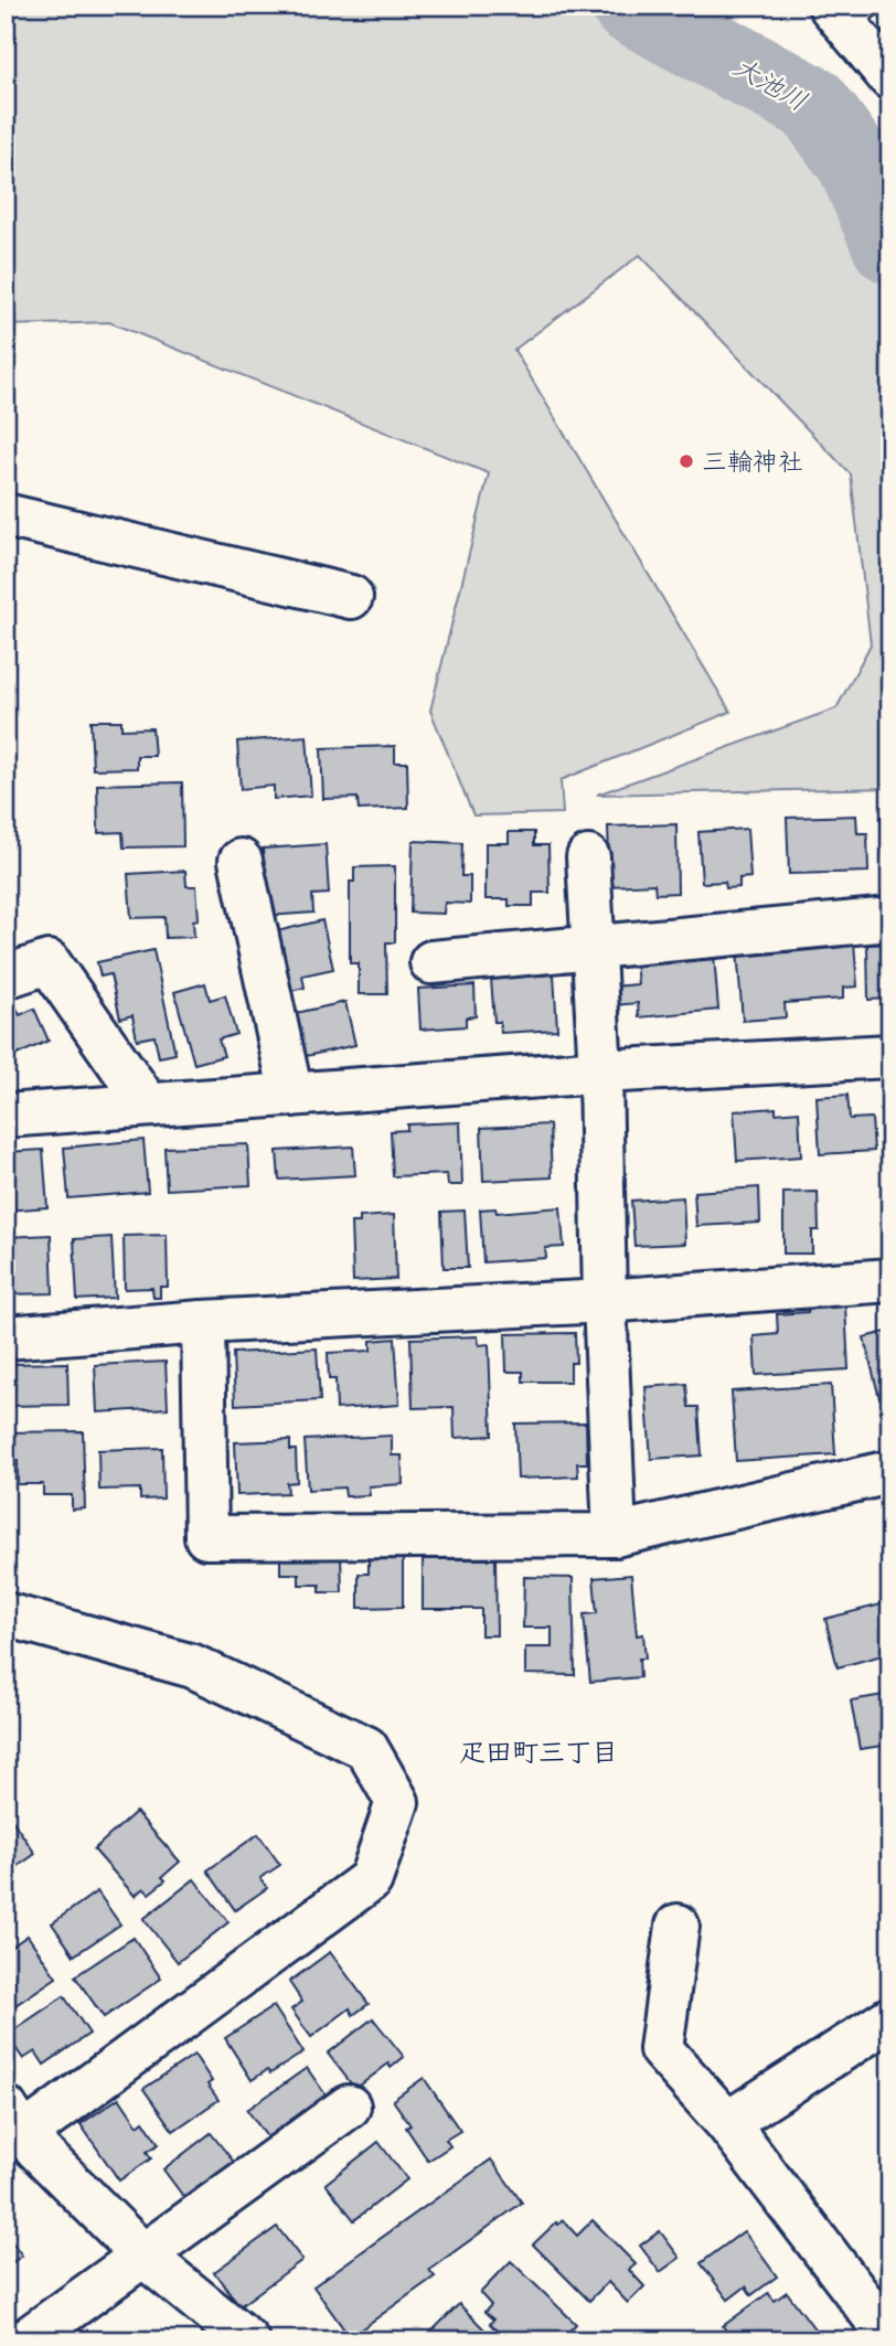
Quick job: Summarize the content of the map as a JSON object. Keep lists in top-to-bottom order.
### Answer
{
  "districts": ["疋田町三丁目"],
  "water": ["大池川"],
  "places": ["三輪神社"]
}
